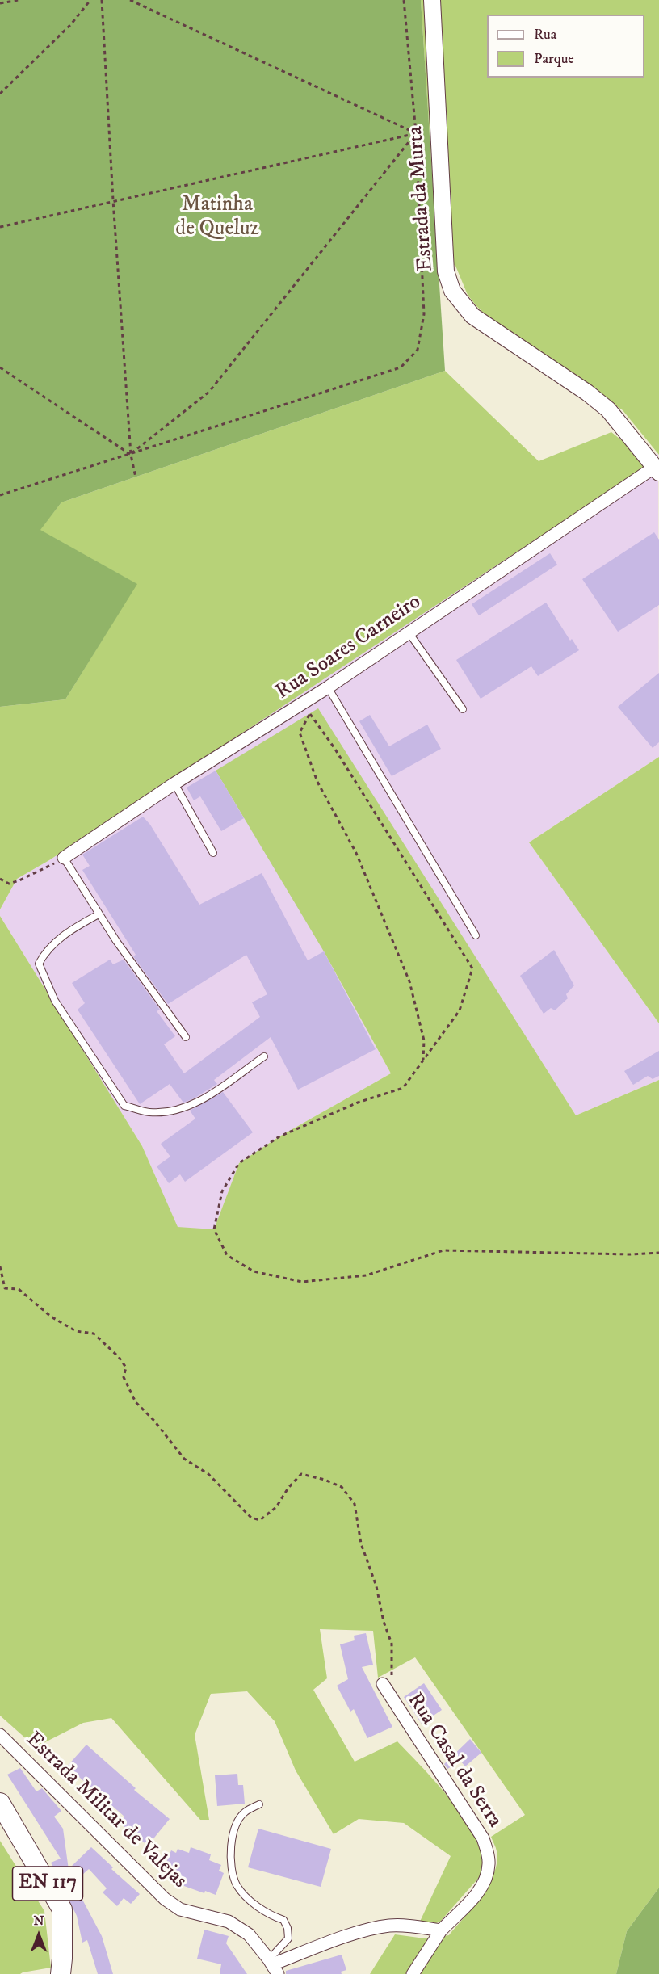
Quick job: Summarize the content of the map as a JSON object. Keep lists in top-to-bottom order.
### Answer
{
  "streets": {
    "main road": ["EN 117"],
    "street": [
      "Estrada da Murta",
      "Rua Soares Carneiro",
      "Rua Casal da Serra",
      "Estrada Militar de Valejas"
    ]
  },
  "crossings": [
    ["Estrada da Murta", "Rua Soares Carneiro"]
  ],
  "parks": ["Matinha de Queluz"],
  "legend": ["Rua", "Parque"],
  "north": "top"
}
